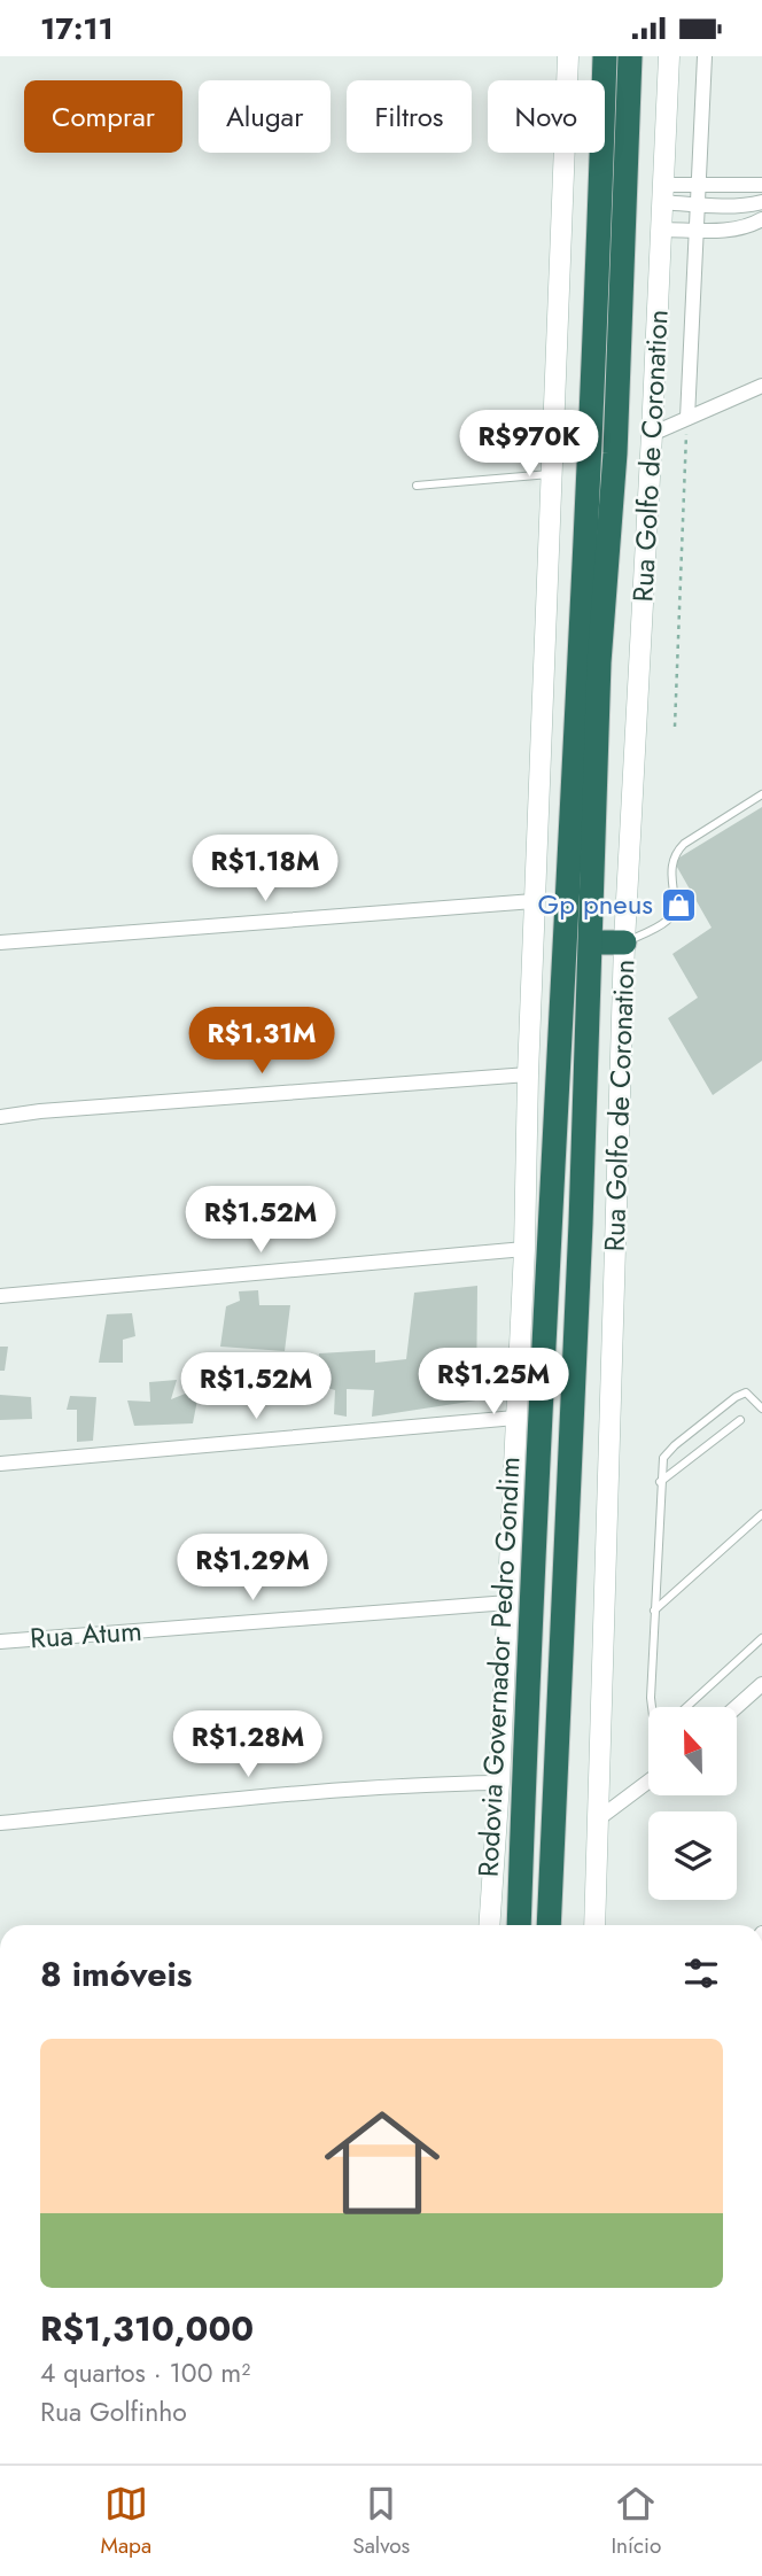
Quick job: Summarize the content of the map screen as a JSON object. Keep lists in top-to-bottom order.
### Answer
{
  "streets": {
    "highway": ["Rodovia Governador Pedro Gondim"],
    "street": ["Rua Golfo de Coronation", "Rua Atum"]
  },
  "places": {
    "shop": ["Gp pneus"]
  },
  "north": "top",
  "page": {
    "status": "17:11",
    "chip": [
      "Comprar",
      "Alugar",
      "Filtros",
      "Novo"
    ],
    "price": [
      "R$970K",
      "R$1.18M",
      "R$1.31M",
      "R$1.52M",
      "R$1.25M",
      "R$1.52M",
      "R$1.29M",
      "R$1.28M"
    ],
    "heading": "8 imóveis",
    "list": [
      {
        "name": "R$1,310,000",
        "note": "4 quartos · 100 m² · Rua Golfinho"
      }
    ],
    "tabs": ["Mapa", "Salvos", "Início"]
  }
}
